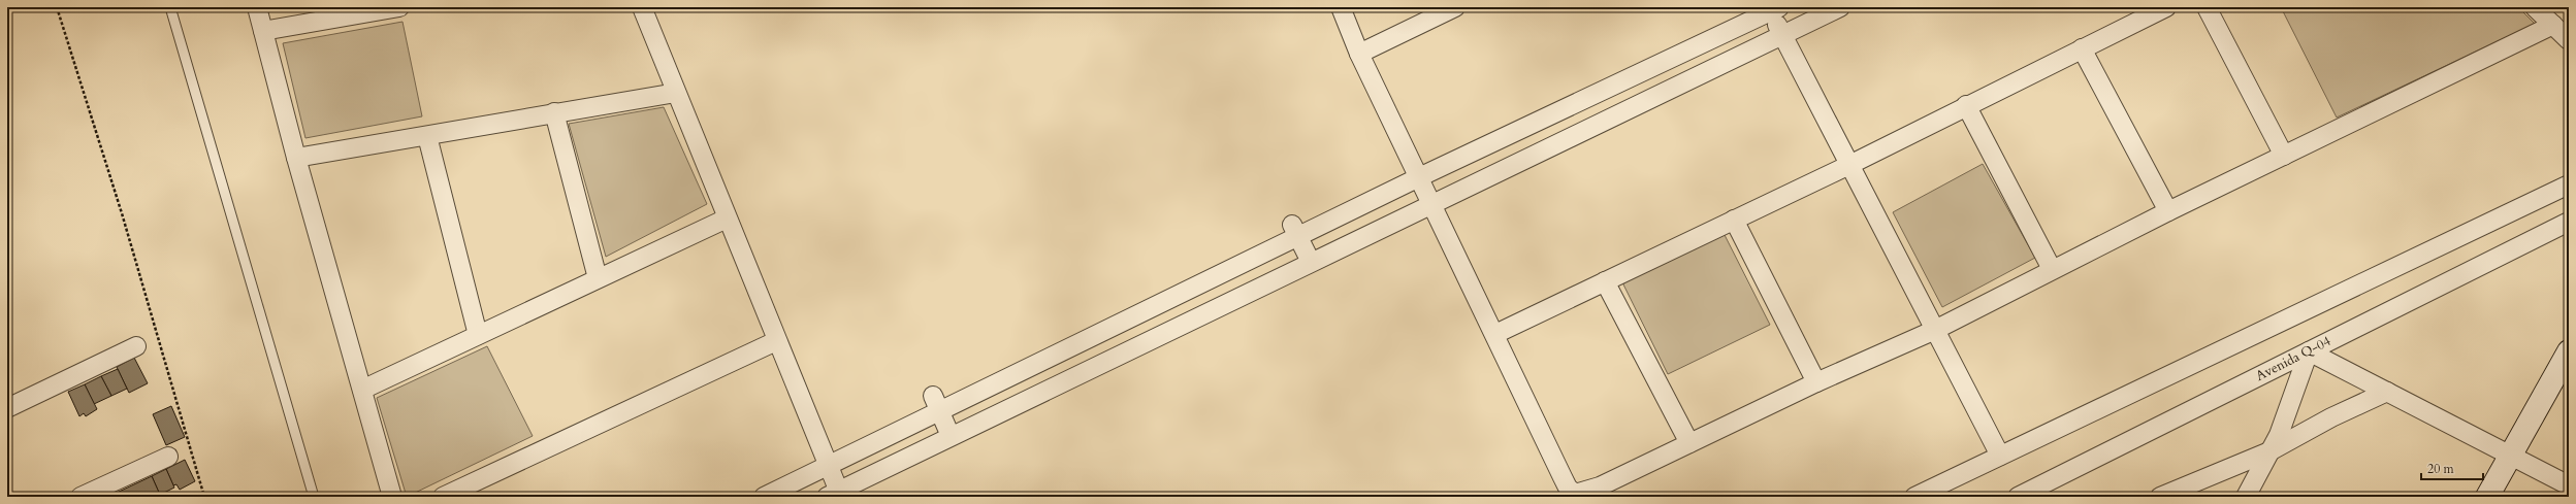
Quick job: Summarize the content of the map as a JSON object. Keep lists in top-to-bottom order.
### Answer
{
  "streets": {
    "street": ["Avenida Q-04"]
  },
  "scale_bar": "20 m"
}
